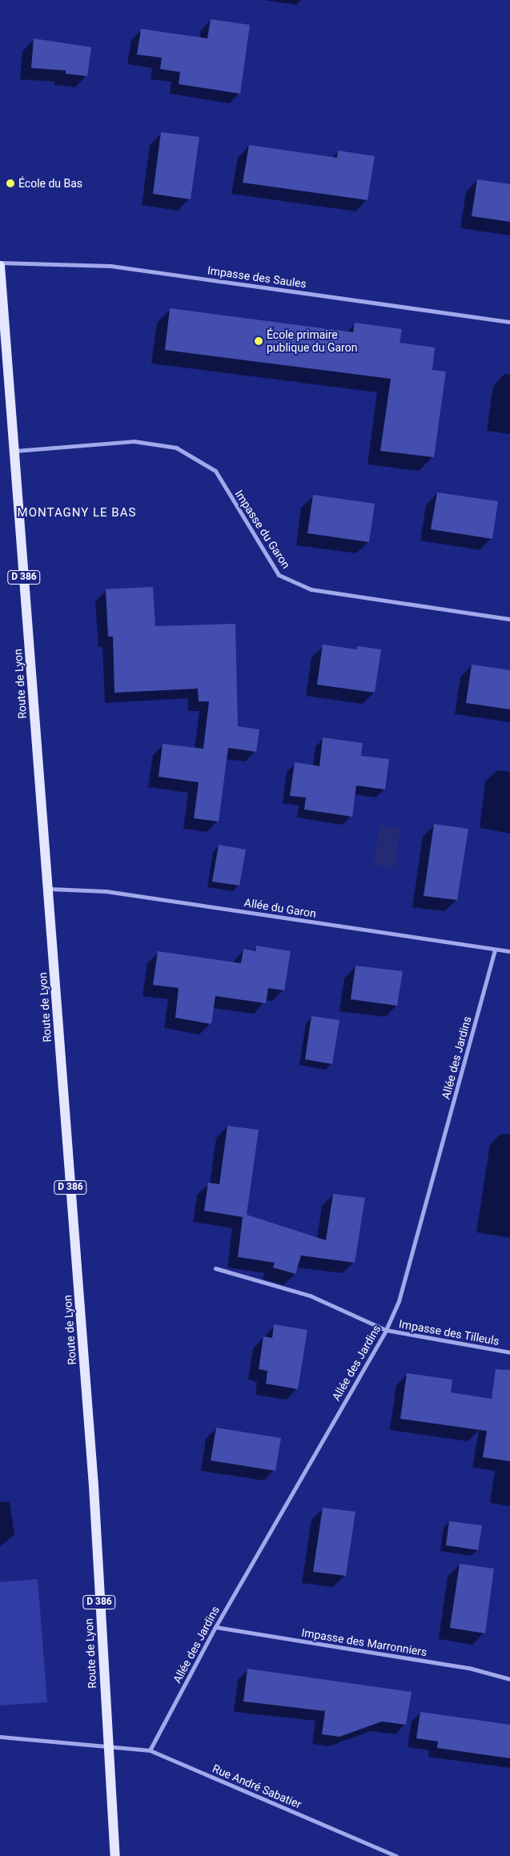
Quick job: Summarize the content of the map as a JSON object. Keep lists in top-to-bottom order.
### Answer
{
  "streets": {
    "main road": ["D 386", "Route de Lyon"],
    "street": [
      "Impasse des Saules",
      "Impasse du Garon",
      "Allée du Garon",
      "Allée des Jardins",
      "Impasse des Tilleuls",
      "Impasse des Marronniers",
      "Rue André Sabatier"
    ]
  },
  "crossings": [
    ["Impasse du Garon", "Route de Lyon"],
    ["D 386", "Route de Lyon"],
    ["D 386", "Rue André Sabatier"],
    ["Route de Lyon", "Allée du Garon"],
    ["Route de Lyon", "Rue André Sabatier"],
    ["Allée du Garon", "Allée des Jardins"],
    ["Allée des Jardins", "Impasse des Tilleuls"],
    ["Allée des Jardins", "Impasse des Marronniers"],
    ["Allée des Jardins", "Rue André Sabatier"]
  ],
  "districts": ["MONTAGNY LE BAS"],
  "places": ["École du Bas", "École primaire publique du Garon"]
}
